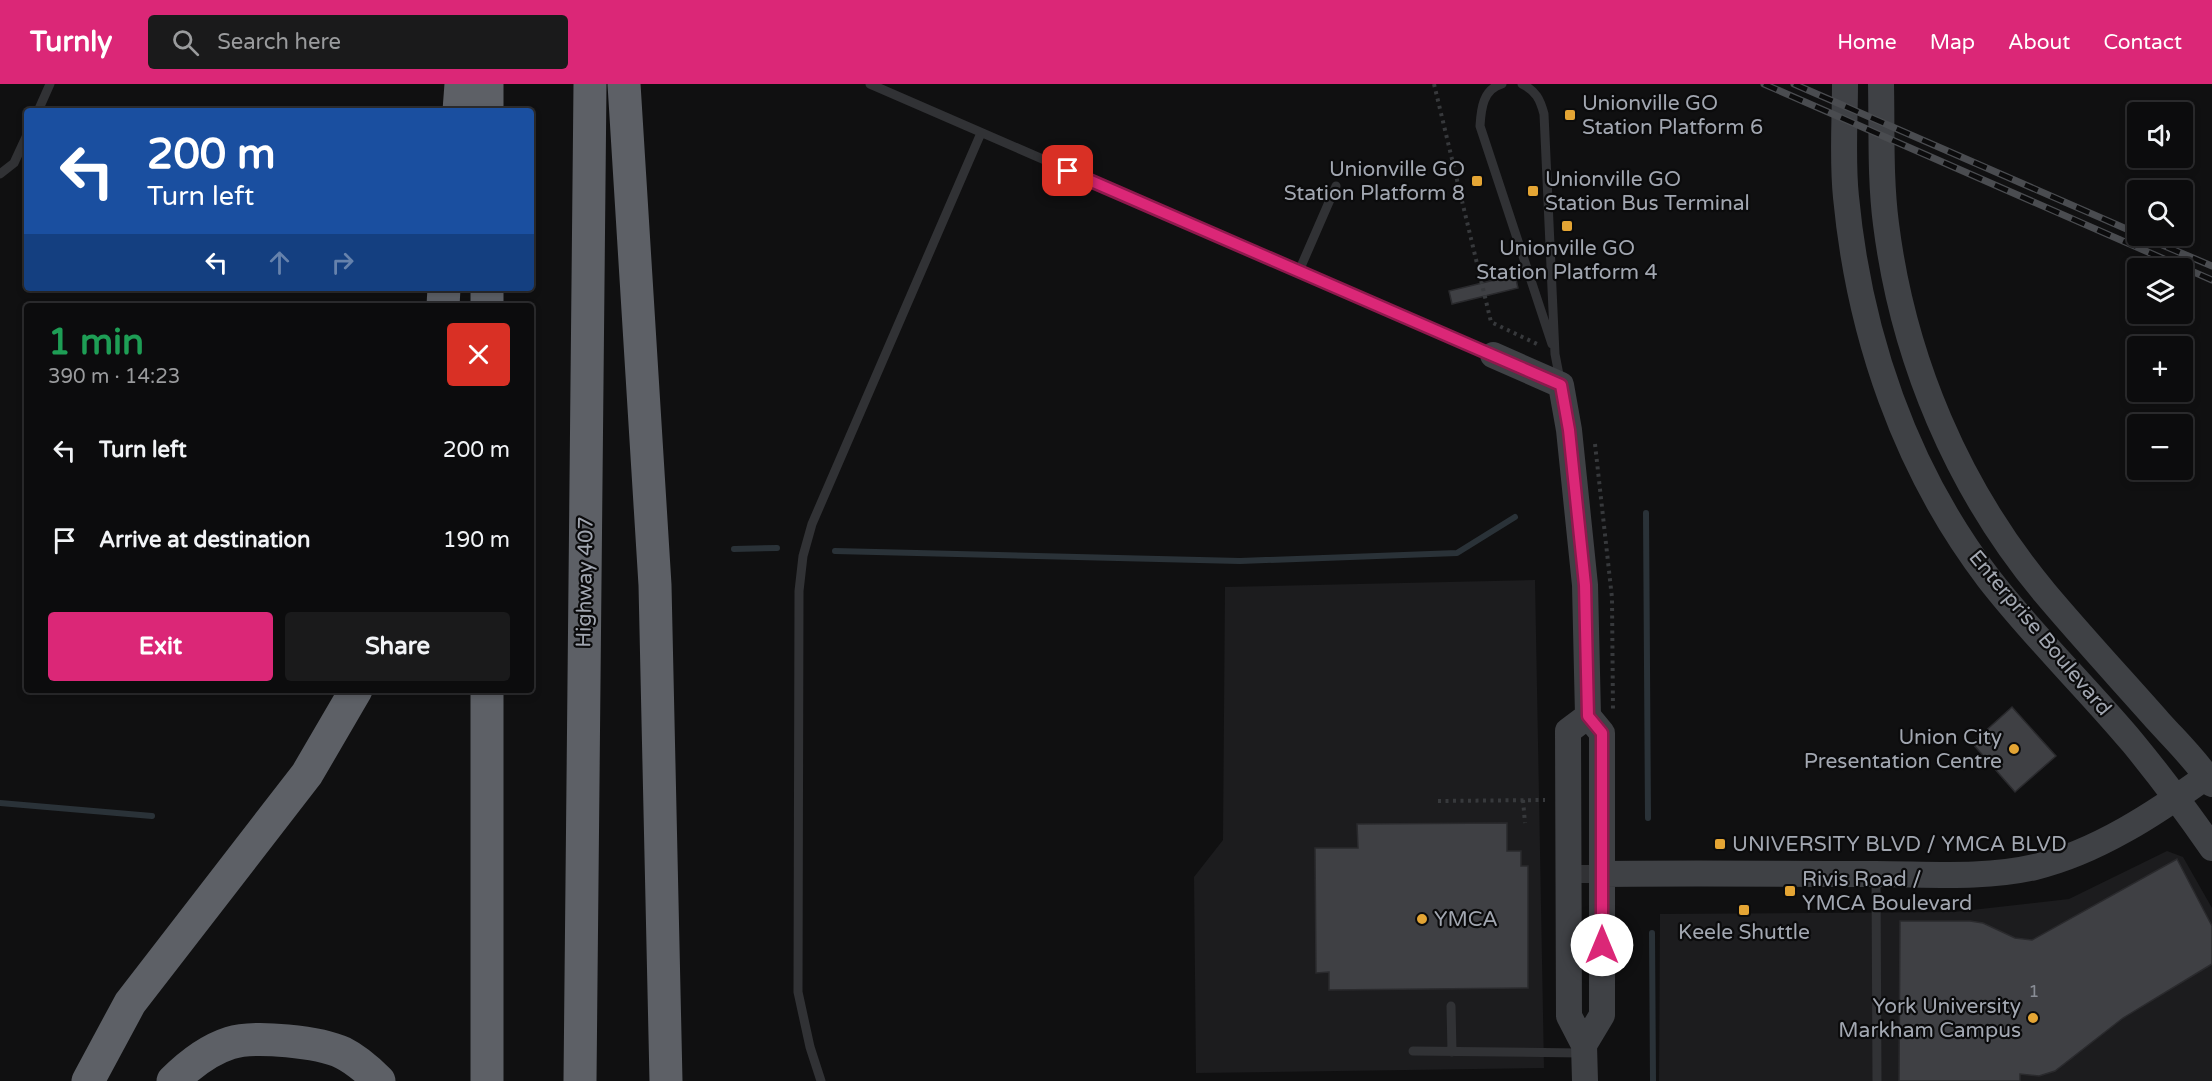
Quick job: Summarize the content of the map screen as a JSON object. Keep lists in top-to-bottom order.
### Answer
{
  "streets": {
    "highway": ["Highway 407"],
    "main road": ["Enterprise Boulevard"]
  },
  "places": {
    "transit": [
      "Unionville GO Station Platform 6",
      "Unionville GO Station Platform 8",
      "Unionville GO Station Bus Terminal",
      "Unionville GO Station Platform 4",
      "UNIVERSITY BLVD / YMCA BLVD",
      "Rivis Road / YMCA Boulevard",
      "Keele Shuttle"
    ],
    "other": ["Union City Presentation Centre", "YMCA", "York University Markham Campus"]
  },
  "house_numbers": ["1"],
  "page": {
    "header": "Turnly",
    "search": "Search here",
    "nav": [
      "Home",
      "Map",
      "About",
      "Contact"
    ],
    "map_buttons": ["+", "−"],
    "turn": ["200 m", "Turn left"],
    "heading": ["1 min", "390 m · 14:23"],
    "list": [
      {
        "name": "Turn left",
        "value": "200 m"
      },
      {
        "name": "Arrive at destination",
        "value": "190 m"
      }
    ],
    "buttons": ["Exit", "Share"]
  }
}
